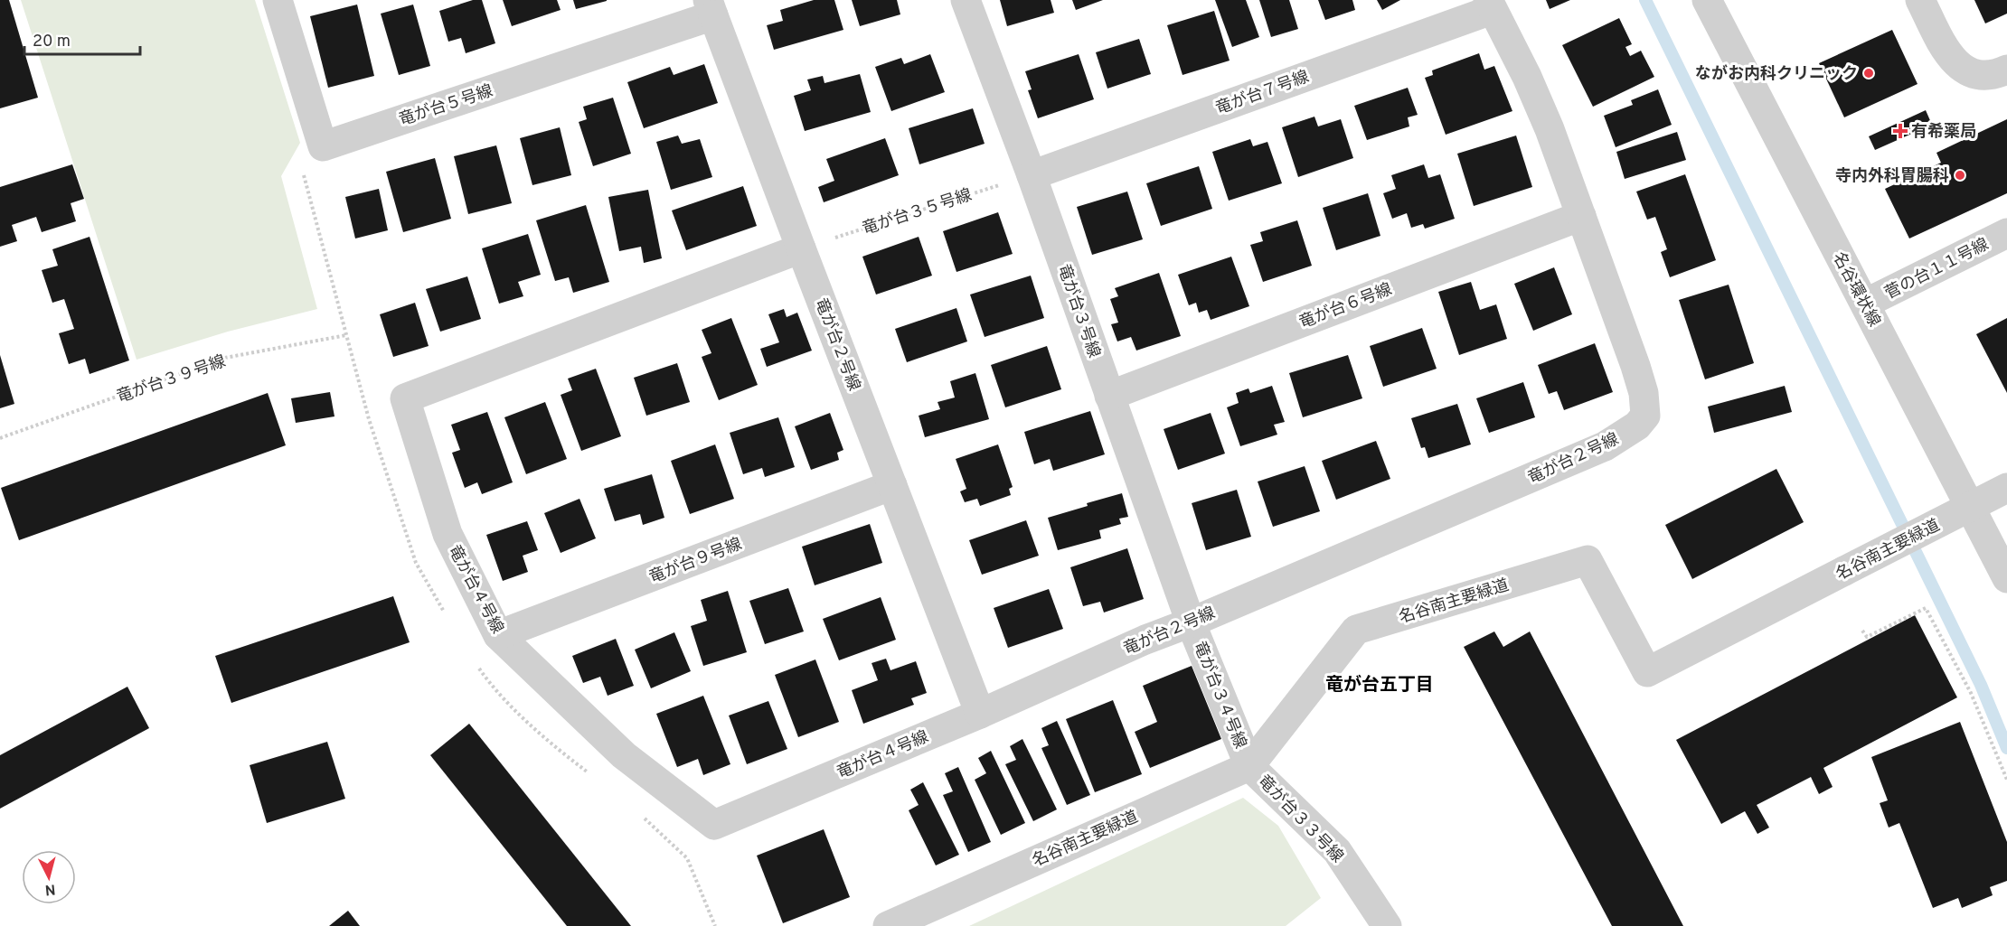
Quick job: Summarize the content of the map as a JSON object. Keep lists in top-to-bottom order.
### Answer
{
  "streets": {
    "street": [
      "竜が台７号線",
      "竜が台５号線",
      "菅の台１１号線",
      "名谷環状線",
      "竜が台６号線",
      "竜が台３号線",
      "竜が台２号線",
      "名谷南主要緑道",
      "竜が台９号線",
      "竜が台４号線",
      "竜が台３４号線",
      "竜が台３３号線"
    ],
    "path": ["竜が台３５号線", "竜が台３９号線"]
  },
  "crossings": [
    ["竜が台７号線", "竜が台３５号線"],
    ["竜が台７号線", "竜が台３号線"],
    ["竜が台７号線", "竜が台２号線"],
    ["竜が台５号線", "竜が台２号線"],
    ["竜が台３５号線", "竜が台３号線"],
    ["竜が台３５号線", "竜が台２号線"],
    ["竜が台３５号線", "竜が台４号線"],
    ["菅の台１１号線", "名谷環状線"],
    ["竜が台６号線", "竜が台３号線"],
    ["竜が台６号線", "竜が台２号線"],
    ["竜が台３号線", "竜が台２号線"],
    ["竜が台３号線", "竜が台３４号線"],
    ["竜が台２号線", "竜が台９号線"],
    ["竜が台２号線", "竜が台４号線"],
    ["竜が台２号線", "竜が台３４号線"],
    ["名谷南主要緑道", "竜が台３４号線"],
    ["名谷南主要緑道", "竜が台３３号線"],
    ["竜が台９号線", "竜が台４号線"],
    ["竜が台３４号線", "竜が台３３号線"]
  ],
  "districts": ["竜が台五丁目"],
  "places": {
    "other": ["ながお内科クリニック", "寺内外科胃腸科"],
    "health": ["有希薬局"]
  },
  "scale_bar": "20 m",
  "north": "bottom"
}
